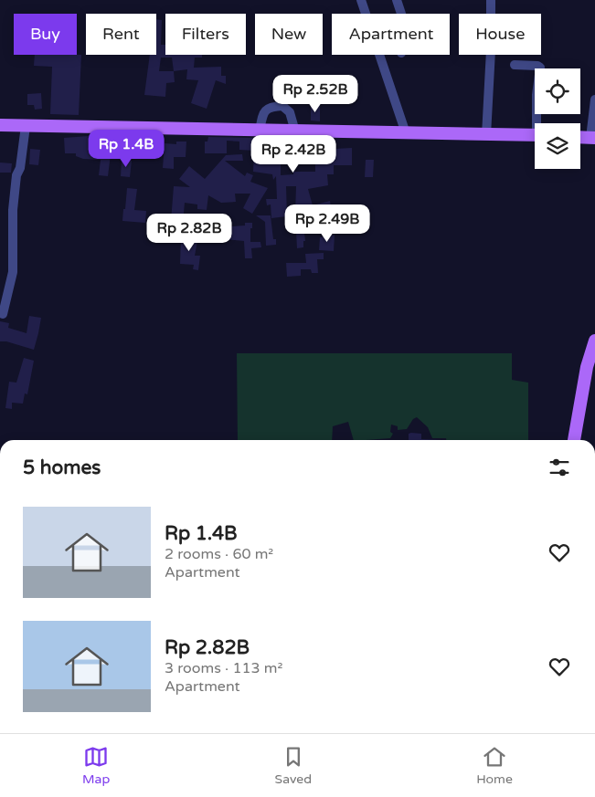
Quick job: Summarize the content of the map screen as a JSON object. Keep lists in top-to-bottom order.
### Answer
{
  "page": {
    "chip": [
      "Buy",
      "Rent",
      "Filters",
      "New",
      "Apartment",
      "House"
    ],
    "price": [
      "Rp 2.52B",
      "Rp 1.4B",
      "Rp 2.42B",
      "Rp 2.49B",
      "Rp 2.82B"
    ],
    "heading": "5 homes",
    "list": [
      {
        "name": "Rp 1.4B",
        "note": "2 rooms · 60 m² · Apartment"
      },
      {
        "name": "Rp 2.82B",
        "note": "3 rooms · 113 m² · Apartment"
      }
    ],
    "tabs": ["Map", "Saved", "Home"]
  }
}
